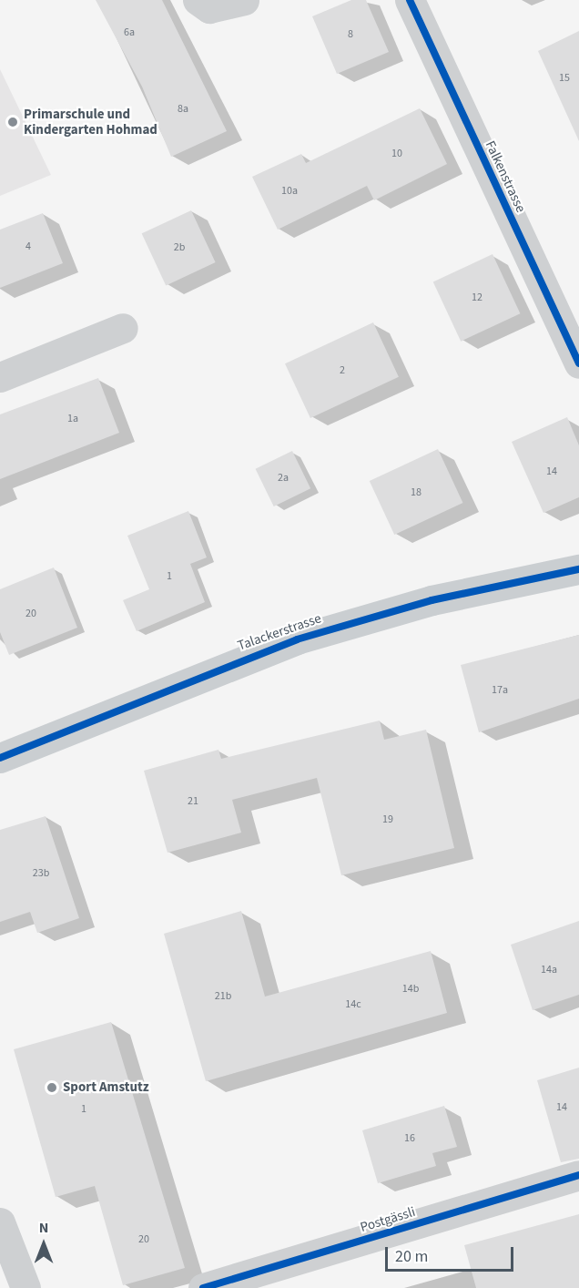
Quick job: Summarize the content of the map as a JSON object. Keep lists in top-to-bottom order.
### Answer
{
  "streets": {
    "main road": ["Talackerstrasse"],
    "street": ["Falkenstrasse", "Postgässli"]
  },
  "places": ["Primarschule und Kindergarten Hohmad", "Sport Amstutz"],
  "house_numbers": [
    "6a",
    "8",
    "15",
    "8a",
    "10",
    "10a",
    "4",
    "2b",
    "12",
    "2",
    "1a",
    "14",
    "2a",
    "18",
    "1",
    "20",
    "17a",
    "21",
    "19",
    "23b",
    "14a",
    "14b",
    "21b",
    "14c",
    "14",
    "1",
    "16",
    "20"
  ],
  "scale_bar": "20 m",
  "north": "top"
}
